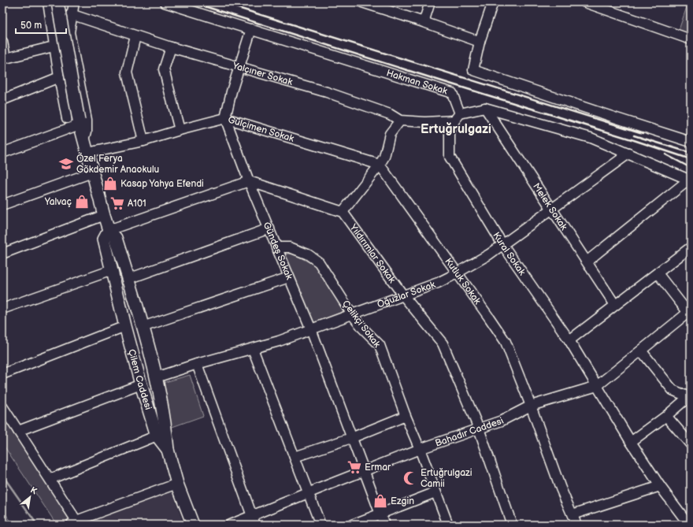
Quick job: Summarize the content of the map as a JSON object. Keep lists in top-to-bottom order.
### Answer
{
  "streets": {
    "main road": ["Çilem Caddesi"],
    "street": [
      "Yalçıner Sokak",
      "Hakman Sokak",
      "Gülçimen Sokak",
      "Melek Sokak",
      "Gündeş Sokak",
      "Kural Sokak",
      "Yıldırımlar Sokak",
      "Kutluk Sokak",
      "Oğuzlar Sokak",
      "Çelikçi Sokak",
      "Bahadır Caddesi"
    ]
  },
  "crossings": [
    ["Yalçıner Sokak", "Hakman Sokak"],
    ["Yalçıner Sokak", "Kural Sokak"],
    ["Hakman Sokak", "Kural Sokak"],
    ["Gülçimen Sokak", "Gündeş Sokak"],
    ["Gülçimen Sokak", "Kutluk Sokak"],
    ["Melek Sokak", "Oğuzlar Sokak"],
    ["Gündeş Sokak", "Oğuzlar Sokak"],
    ["Gündeş Sokak", "Çelikçi Sokak"],
    ["Gündeş Sokak", "Bahadır Caddesi"],
    ["Kural Sokak", "Oğuzlar Sokak"],
    ["Kural Sokak", "Bahadır Caddesi"],
    ["Yıldırımlar Sokak", "Oğuzlar Sokak"],
    ["Yıldırımlar Sokak", "Bahadır Caddesi"],
    ["Kutluk Sokak", "Oğuzlar Sokak"],
    ["Kutluk Sokak", "Bahadır Caddesi"],
    ["Oğuzlar Sokak", "Çelikçi Sokak"],
    ["Çelikçi Sokak", "Bahadır Caddesi"]
  ],
  "districts": ["Ertuğrulgazi"],
  "places": {
    "school or university": ["Özel Ferya Gökdemir Anaokulu"],
    "shop": ["Kasap Yahya Efendi", "Yalvaç", "Ezgin"],
    "supermarket": ["A101", "Ermar"],
    "mosque": ["Ertuğrulgazi Camii"]
  },
  "scale_bar": "50 m",
  "north": "top right"
}
